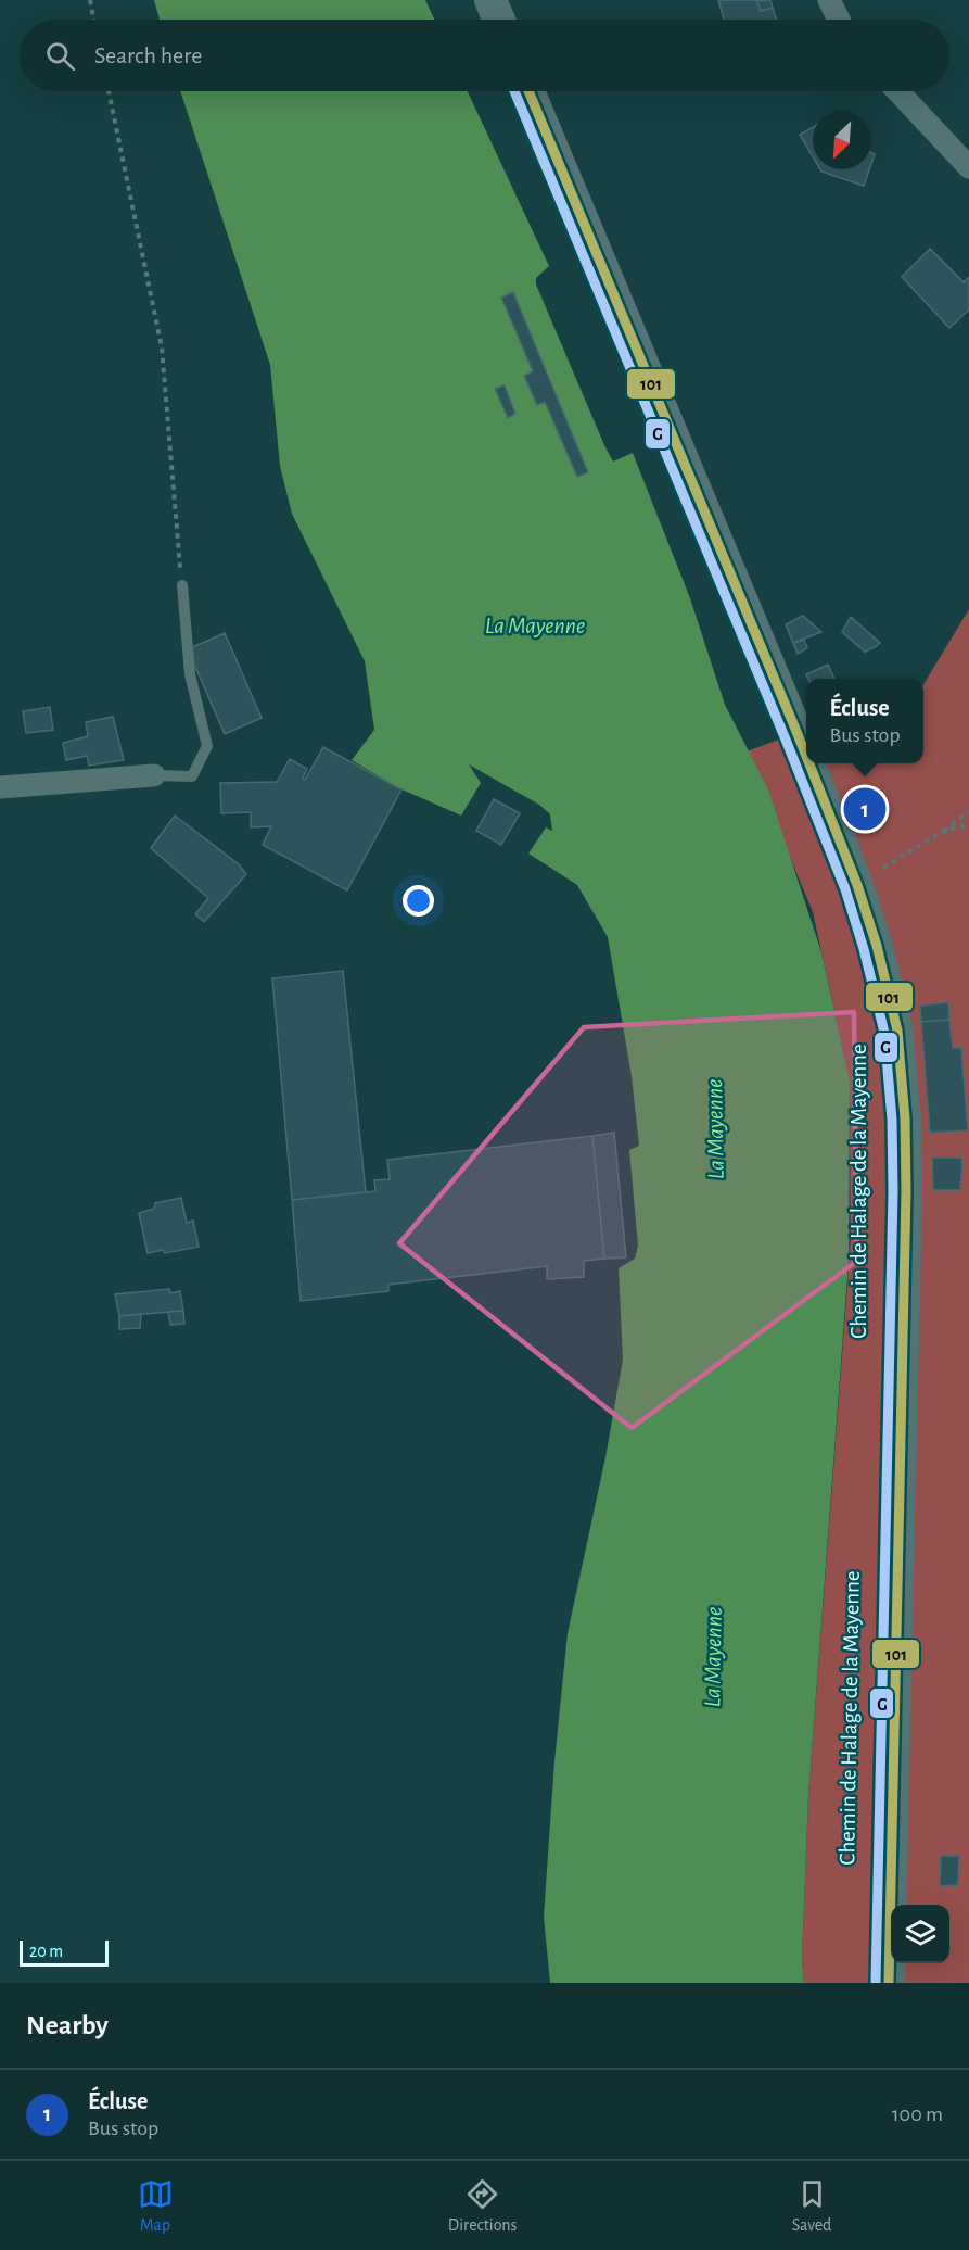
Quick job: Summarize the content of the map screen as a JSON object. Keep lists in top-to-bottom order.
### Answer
{
  "water": ["La Mayenne"],
  "lines": ["transit line 101", "transit line G"],
  "scale_bar": "20 m",
  "north": "bottom left",
  "page": {
    "search": "Search here",
    "popup": ["Écluse", "Bus stop"],
    "pins": "1",
    "scale": "20 m",
    "heading": "Nearby",
    "list": [
      {
        "mark": "1",
        "name": "Écluse",
        "note": "Bus stop",
        "value": "100 m"
      }
    ],
    "nav": ["Map", "Directions", "Saved"]
  }
}
